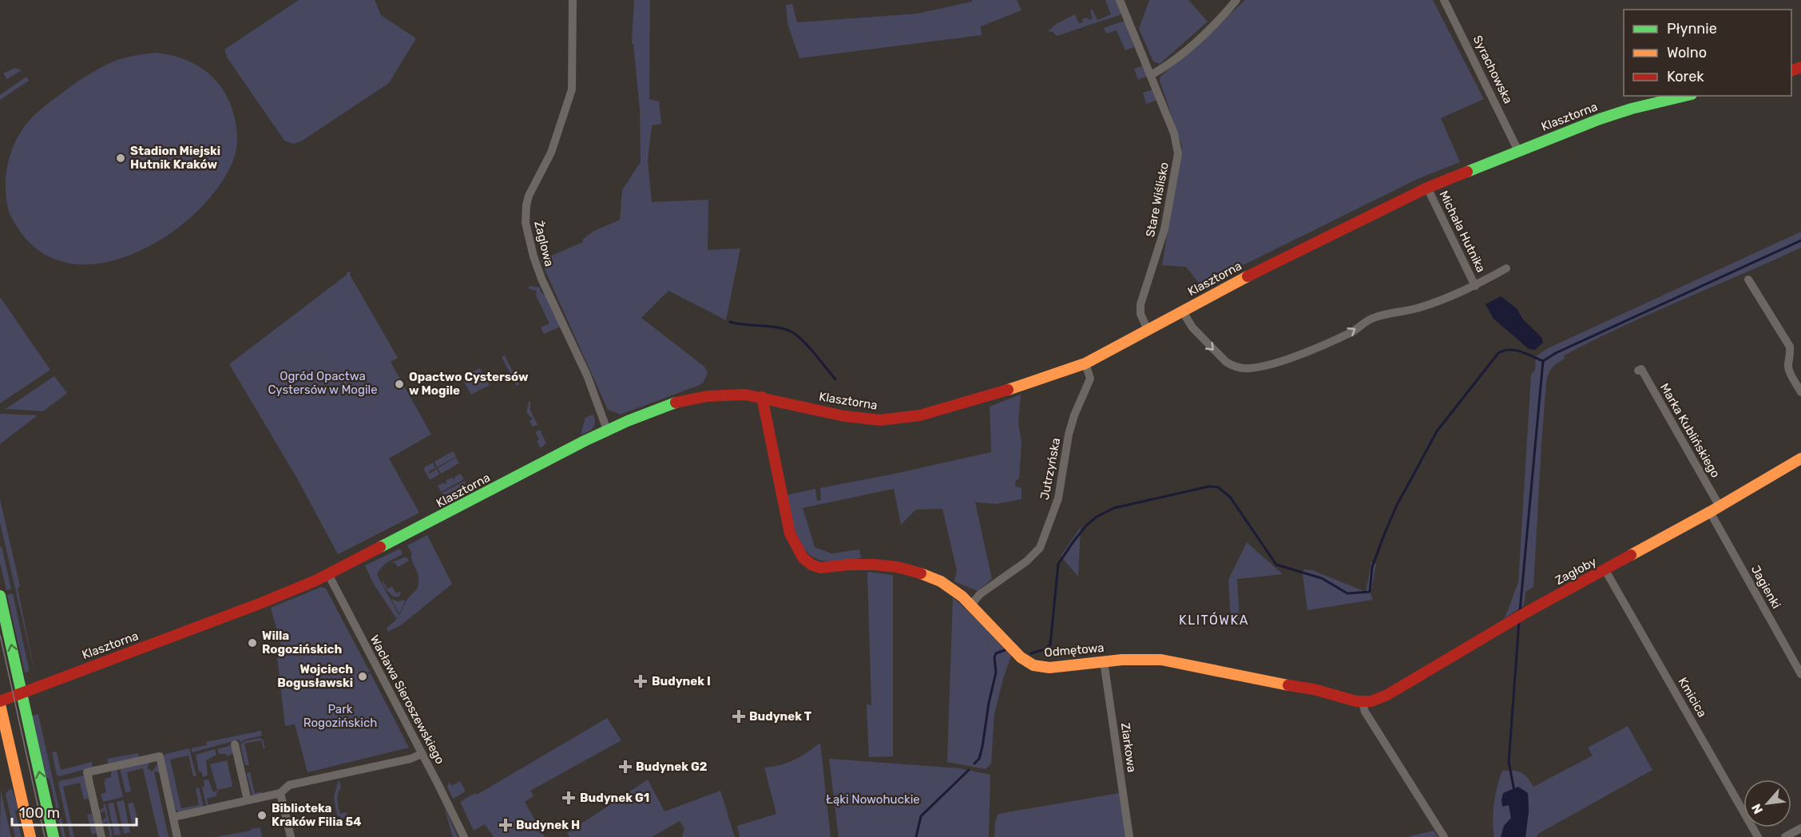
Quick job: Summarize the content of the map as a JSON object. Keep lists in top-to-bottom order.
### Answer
{
  "streets": {
    "street": [
      "Syrachowska",
      "Klasztorna",
      "Stare Wiślisko",
      "Michała Hutnika",
      "Żaglowa",
      "Marka Kublińskiego",
      "Jutrzyńska",
      "Zagłoby",
      "Jagienki",
      "Odmętowa",
      "Kmicica",
      "Wacława Sieroszewskiego",
      "Ziarkowa"
    ]
  },
  "crossings": [
    ["Syrachowska", "Klasztorna"],
    ["Klasztorna", "Stare Wiślisko"],
    ["Klasztorna", "Michała Hutnika"],
    ["Klasztorna", "Żaglowa"],
    ["Klasztorna", "Jutrzyńska"],
    ["Klasztorna", "Odmętowa"],
    ["Klasztorna", "Wacława Sieroszewskiego"],
    ["Marka Kublińskiego", "Zagłoby"],
    ["Jutrzyńska", "Odmętowa"],
    ["Zagłoby", "Jagienki"],
    ["Zagłoby", "Odmętowa"],
    ["Zagłoby", "Kmicica"],
    ["Odmętowa", "Ziarkowa"]
  ],
  "districts": ["KLITÓWKA"],
  "parks": ["Ogród Opactwa Cystersów w Mogile", "Park Rogozińskich", "Łąki Nowohuckie"],
  "places": {
    "other": [
      "Stadion Miejski Hutnik Kraków",
      "Opactwo Cystersów w Mogile",
      "Willa Rogozińskich",
      "Wojciech Bogusławski",
      "Biblioteka Kraków Filia 54"
    ],
    "health": [
      "Budynek I",
      "Budynek T",
      "Budynek G2",
      "Budynek G1",
      "Budynek H"
    ]
  },
  "legend": ["Płynnie", "Wolno", "Korek"],
  "scale_bar": "100 m",
  "north": "bottom left"
}
